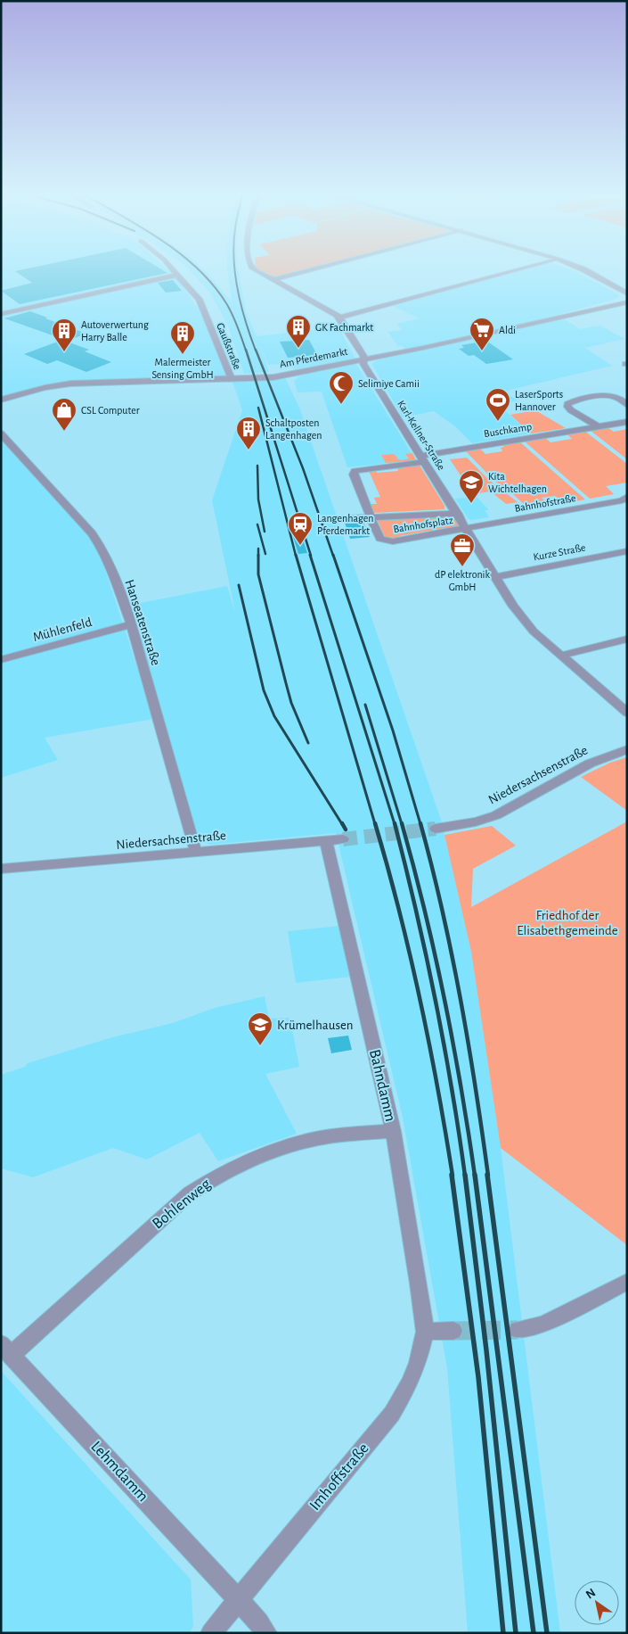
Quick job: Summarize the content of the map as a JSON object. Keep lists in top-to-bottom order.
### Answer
{
  "streets": {
    "street": [
      "Gaußstraße",
      "Am Pferdemarkt",
      "Buschkamp",
      "Karl-Kellner-Straße",
      "Bahnhofstraße",
      "Bahnhofsplatz",
      "Kurze Straße",
      "Hanseatenstraße",
      "Mühlenfeld",
      "Niedersachsenstraße",
      "Bahndamm",
      "Bohlenweg",
      "Lehmdamm",
      "Imhoffstraße"
    ]
  },
  "crossings": [
    ["Gaußstraße", "Am Pferdemarkt"],
    ["Am Pferdemarkt", "Karl-Kellner-Straße"],
    ["Buschkamp", "Karl-Kellner-Straße"],
    ["Buschkamp", "Bahnhofsplatz"],
    ["Karl-Kellner-Straße", "Bahnhofstraße"],
    ["Karl-Kellner-Straße", "Bahnhofsplatz"],
    ["Karl-Kellner-Straße", "Kurze Straße"],
    ["Bahnhofstraße", "Bahnhofsplatz"],
    ["Hanseatenstraße", "Mühlenfeld"],
    ["Hanseatenstraße", "Niedersachsenstraße"],
    ["Niedersachsenstraße", "Bahndamm"],
    ["Bahndamm", "Bohlenweg"],
    ["Bahndamm", "Imhoffstraße"],
    ["Bohlenweg", "Lehmdamm"],
    ["Lehmdamm", "Imhoffstraße"]
  ],
  "parks": ["Friedhof der Elisabethgemeinde"],
  "places": {
    "building": [
      "GK Fachmarkt",
      "Autoverwertung Harry Balle",
      "Malermeister Sensing GmbH",
      "Schaltposten Langenhagen"
    ],
    "supermarket": ["Aldi"],
    "mosque": ["Selimiye Camii"],
    "sports": ["LaserSports Hannover"],
    "shop": ["CSL Computer"],
    "school or university": ["Kita Wichtelhagen", "Krümelhausen"],
    "station": ["Langenhagen Pferdemarkt"],
    "office": ["dP elektronik GmbH"]
  },
  "north": "top left"
}
